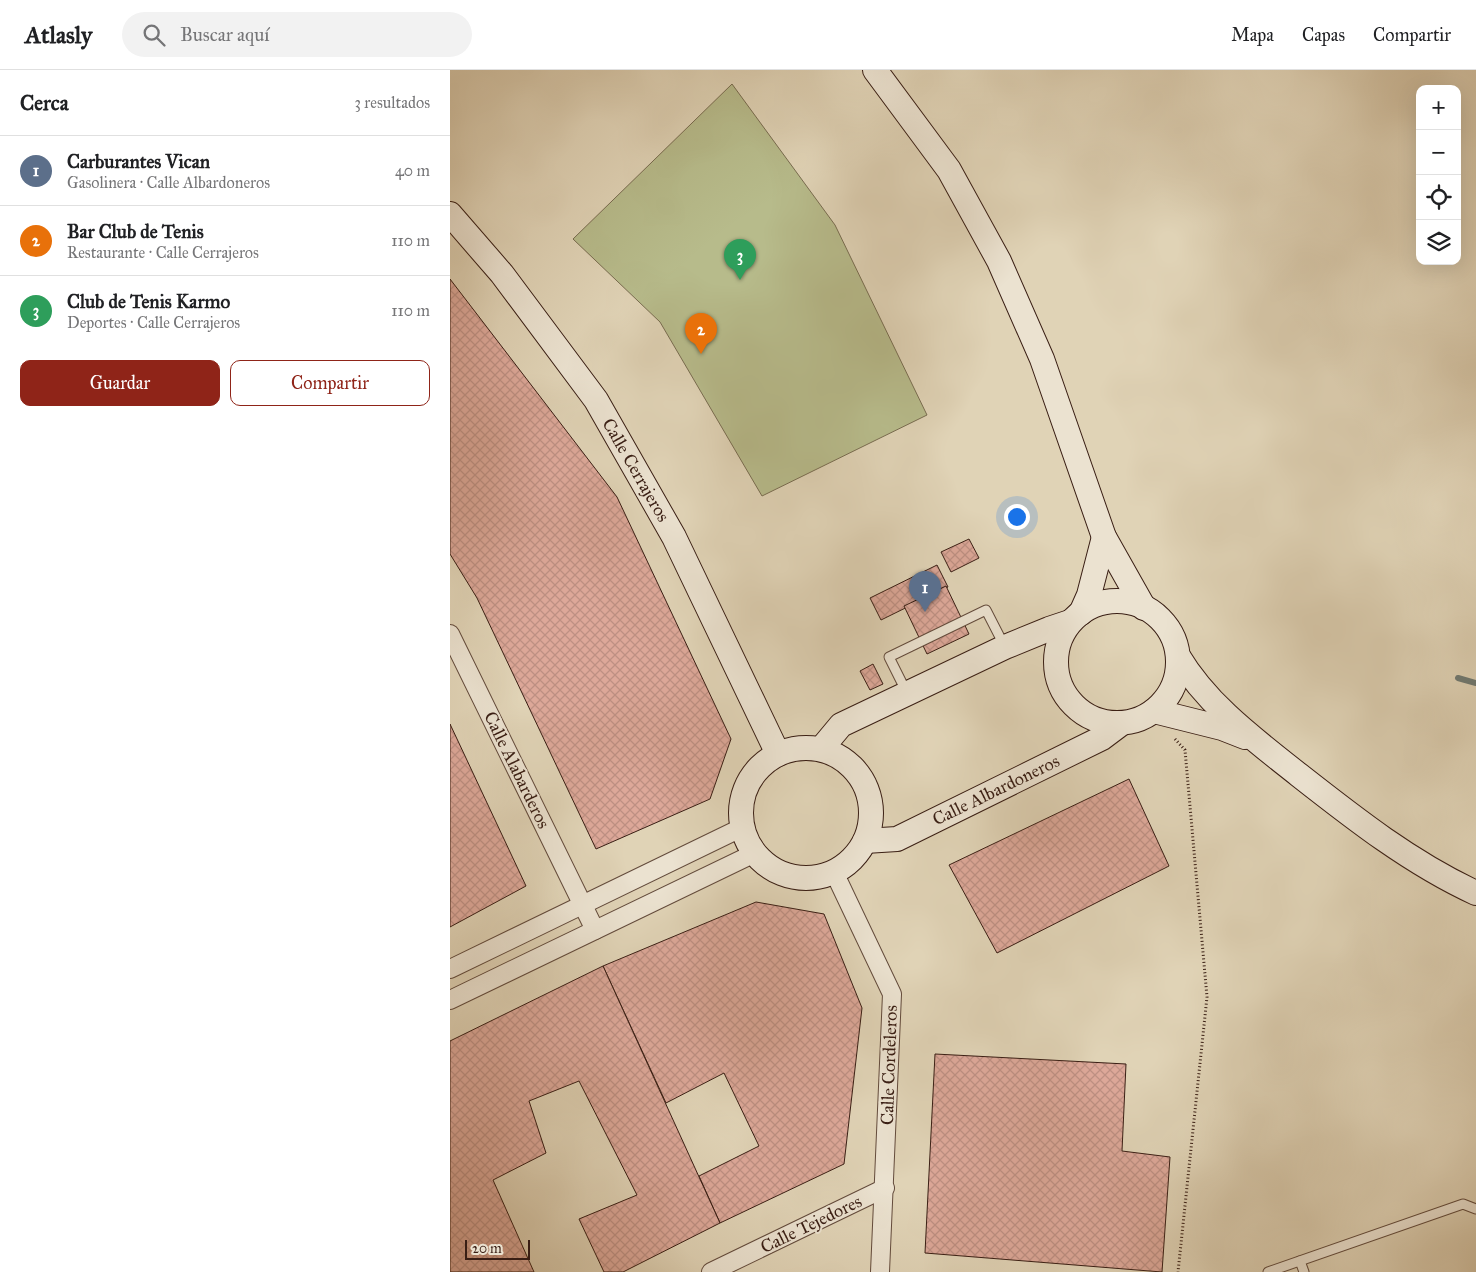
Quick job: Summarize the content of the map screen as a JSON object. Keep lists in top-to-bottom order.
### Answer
{
  "streets": {
    "street": [
      "Calle Cerrajeros",
      "Calle Alabarderos",
      "Calle Albardoneros",
      "Calle Cordeleros",
      "Calle Tejedores"
    ]
  },
  "crossings": [
    ["Calle Cerrajeros", "Calle Albardoneros"],
    ["Calle Cerrajeros", "Calle Cordeleros"],
    ["Calle Albardoneros", "Calle Cordeleros"],
    ["Calle Cordeleros", "Calle Tejedores"]
  ],
  "scale_bar": "20 m",
  "page": {
    "header": "Atlasly",
    "search": "Buscar aquí",
    "nav": ["Mapa", "Capas", "Compartir"],
    "heading": ["Cerca", "3 resultados"],
    "map_buttons": ["+", "−"],
    "list": [
      {
        "mark": "1",
        "name": "Carburantes Vican",
        "note": "Gasolinera · Calle Albardoneros",
        "value": "40 m"
      },
      {
        "mark": "2",
        "name": "Bar Club de Tenis",
        "note": "Restaurante · Calle Cerrajeros",
        "value": "110 m"
      },
      {
        "mark": "3",
        "name": "Club de Tenis Karmo",
        "note": "Deportes · Calle Cerrajeros",
        "value": "110 m"
      }
    ],
    "pins": ["3", "2", "1"],
    "buttons": ["Guardar", "Compartir"],
    "scale": "20 m"
  }
}
